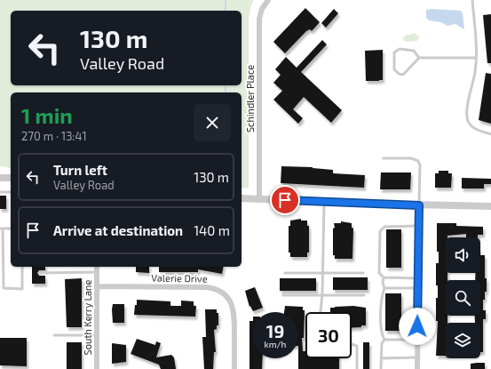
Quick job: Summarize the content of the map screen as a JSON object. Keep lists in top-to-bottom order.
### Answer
{
  "streets": {
    "street": ["Schindler Place", "Valerie Drive", "South Kerry Lane"]
  },
  "crossings": [
    ["Valerie Drive", "South Kerry Lane"]
  ],
  "page": {
    "turn": ["130 m", "Valley Road"],
    "heading": ["1 min", "270 m · 13:41"],
    "list": [
      {
        "name": "Turn left",
        "note": "Valley Road",
        "value": "130 m"
      },
      {
        "name": "Arrive at destination",
        "value": "140 m"
      }
    ],
    "speed": "19 km/h",
    "limit": "30"
  }
}
